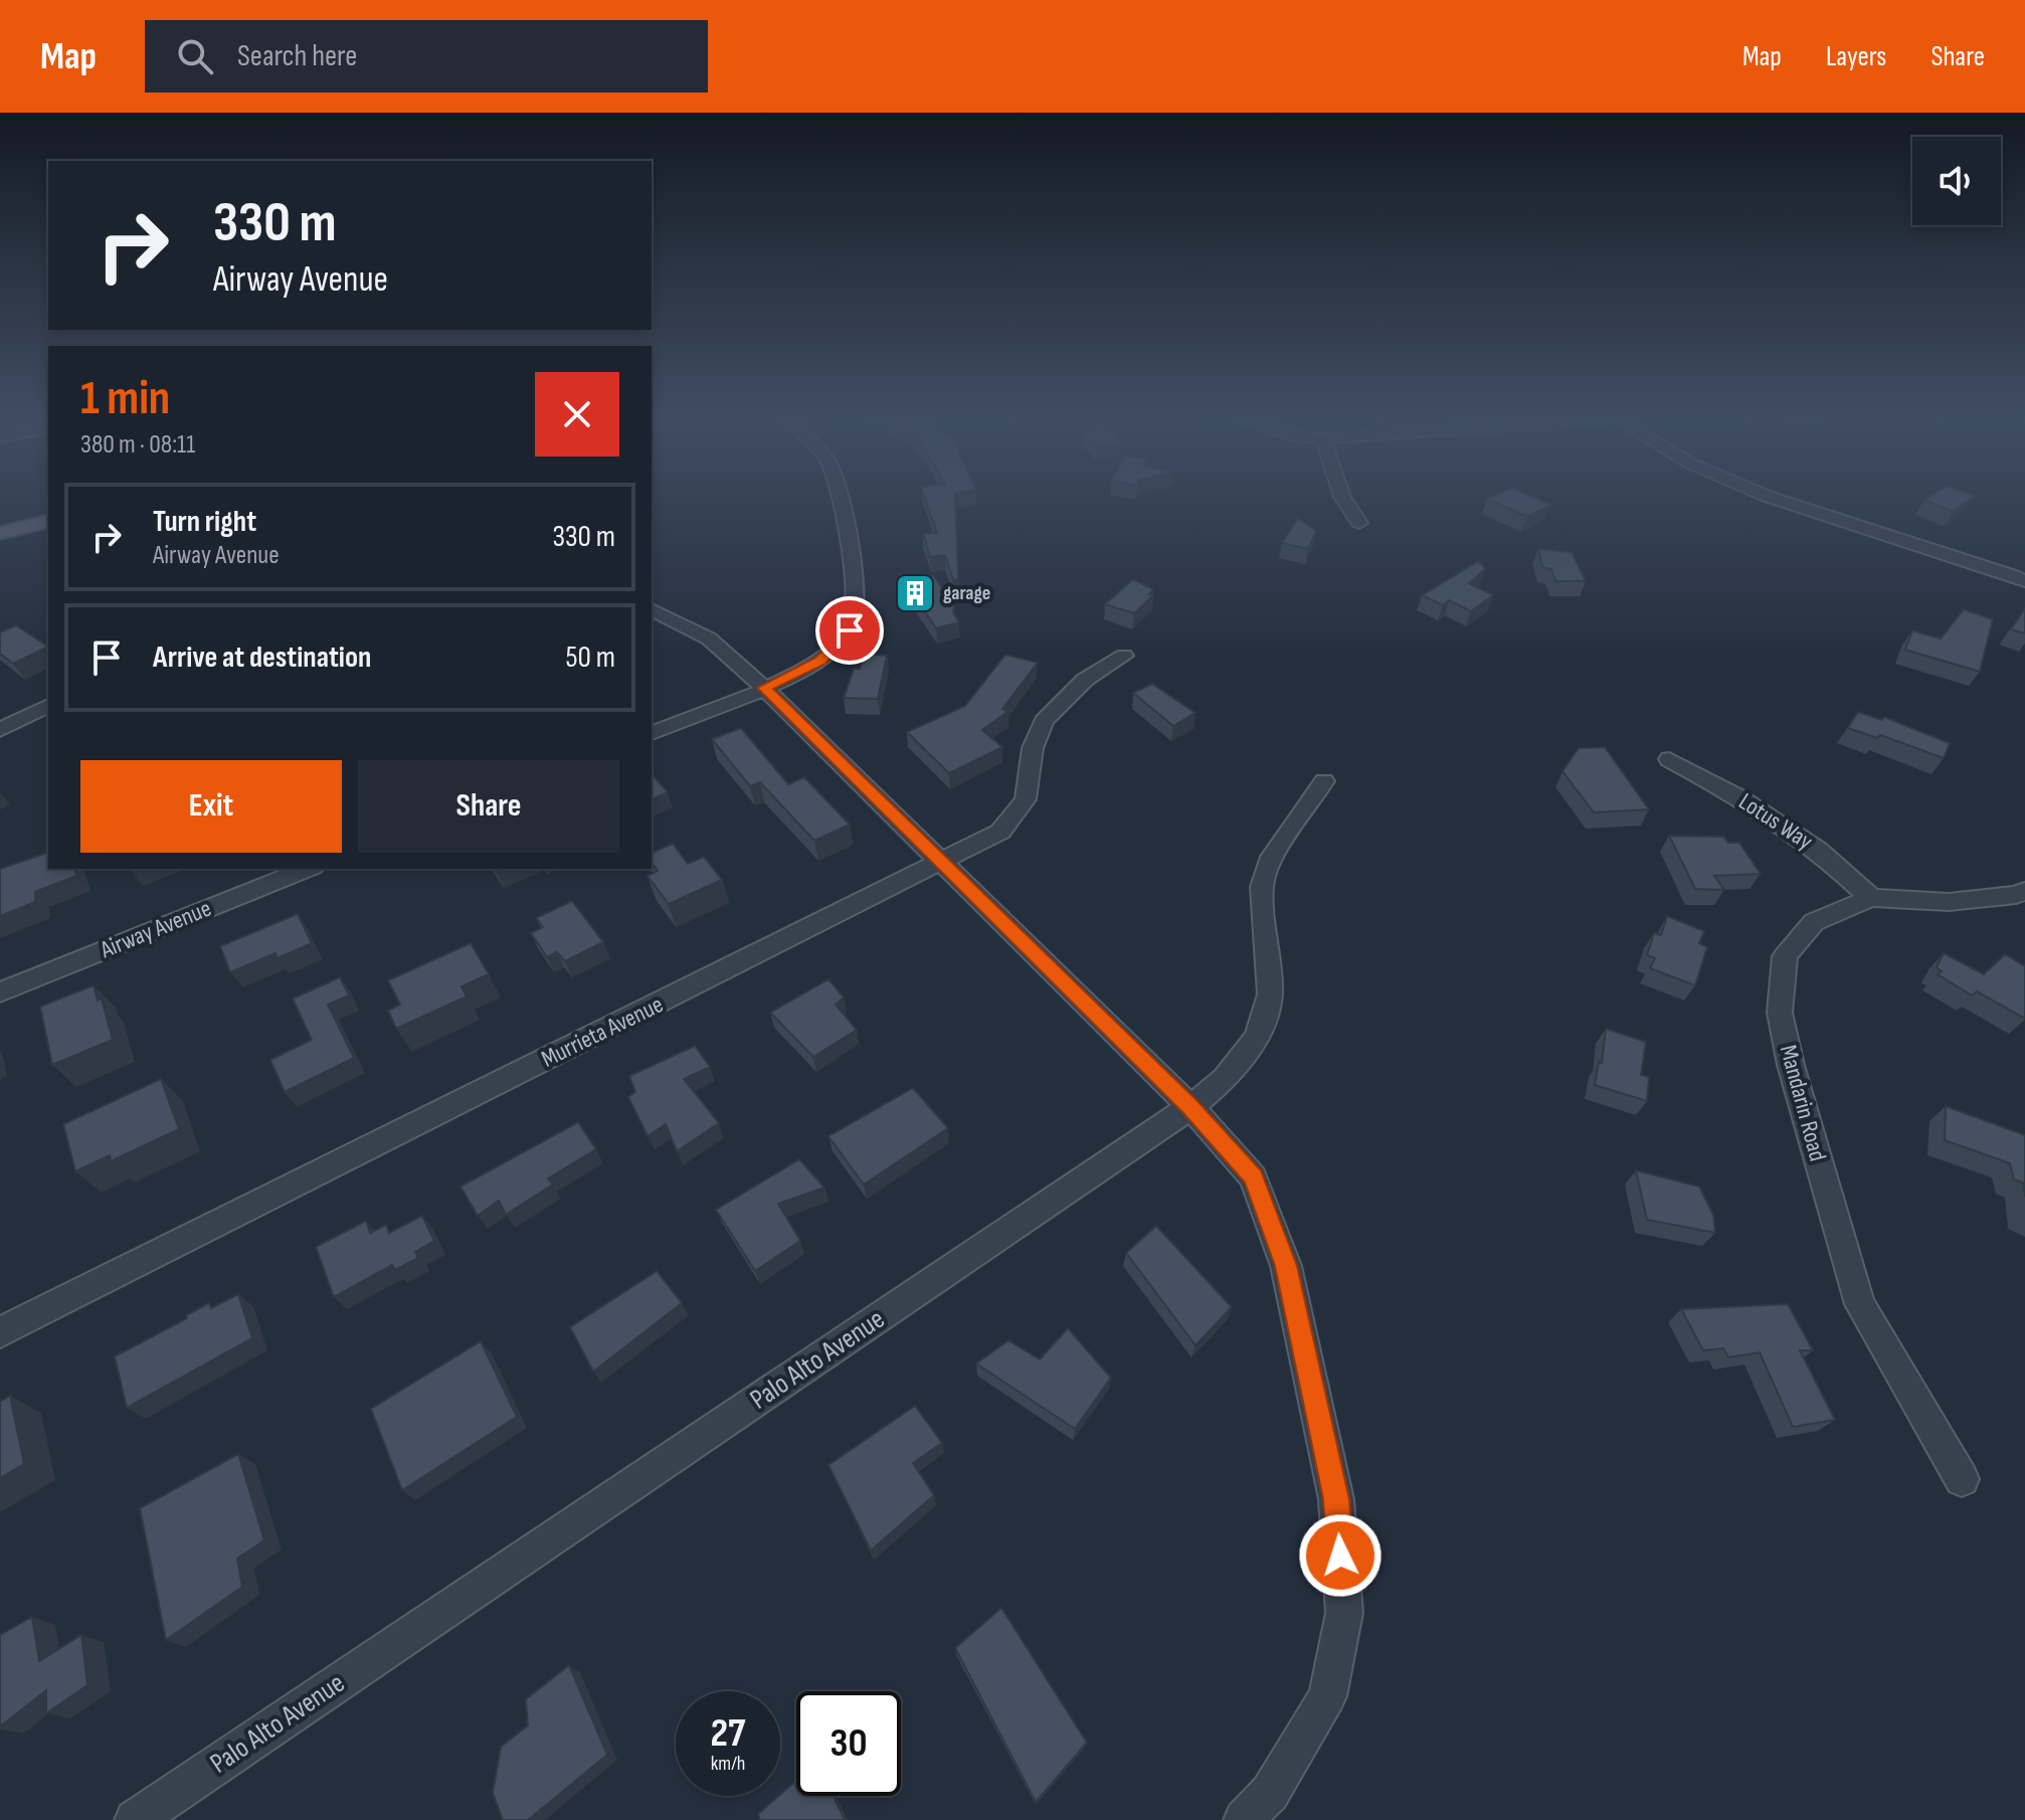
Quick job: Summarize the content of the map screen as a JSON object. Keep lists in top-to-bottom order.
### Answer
{
  "streets": {
    "street": [
      "Lotus Way",
      "Airway Avenue",
      "Murrieta Avenue",
      "Mandarin Road",
      "Palo Alto Avenue"
    ]
  },
  "crossings": [
    ["Lotus Way", "Mandarin Road"]
  ],
  "places": {
    "building": ["garage"]
  },
  "page": {
    "header": "Map",
    "search": "Search here",
    "nav": ["Map", "Layers", "Share"],
    "turn": ["330 m", "Airway Avenue"],
    "heading": ["1 min", "380 m · 08:11"],
    "list": [
      {
        "name": "Turn right",
        "note": "Airway Avenue",
        "value": "330 m"
      },
      {
        "name": "Arrive at destination",
        "value": "50 m"
      }
    ],
    "buttons": ["Exit", "Share"],
    "speed": "27 km/h",
    "limit": "30"
  }
}
